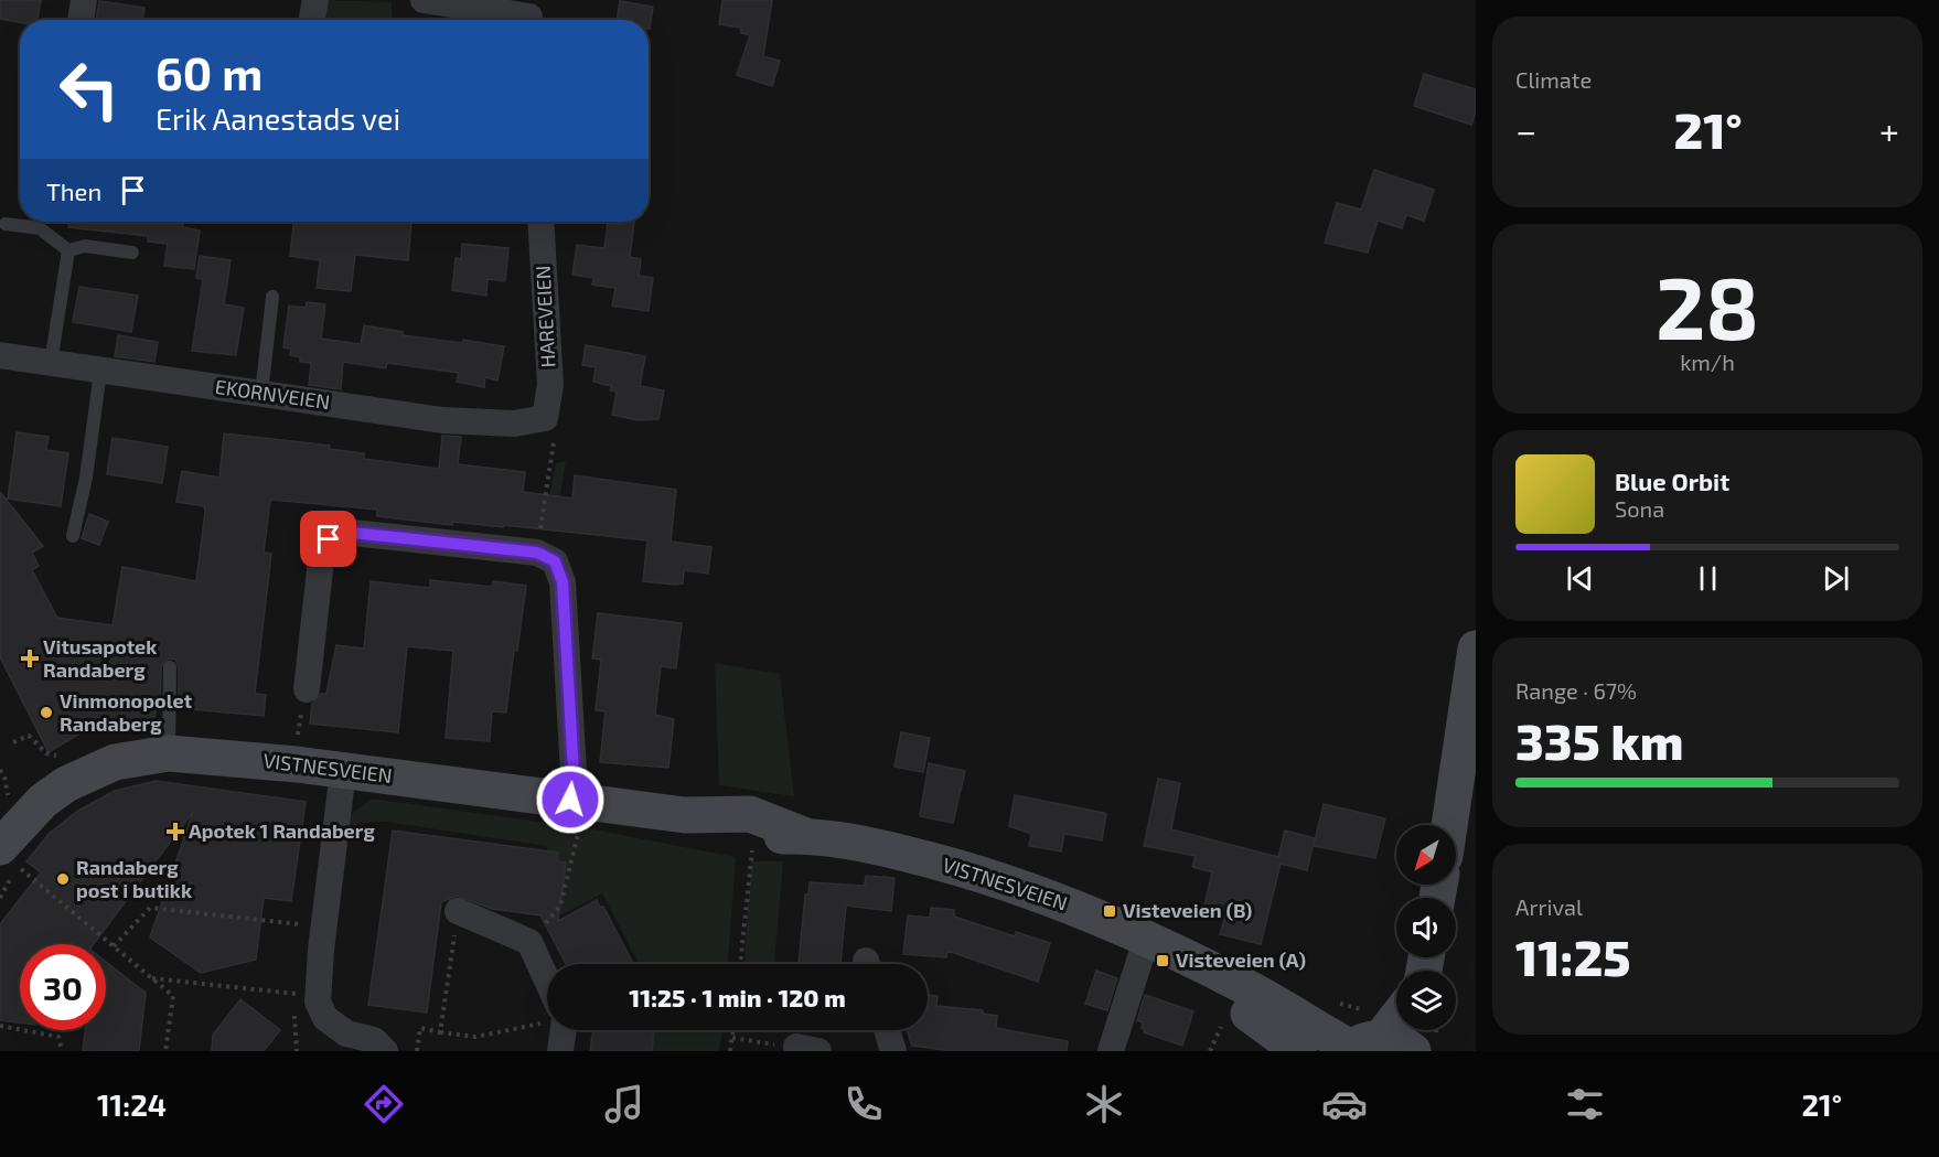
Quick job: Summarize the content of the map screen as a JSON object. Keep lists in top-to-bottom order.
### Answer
{
  "streets": {
    "main road": ["VISTNESVEIEN"],
    "street": ["HAREVEIEN", "EKORNVEIEN"]
  },
  "crossings": [
    ["HAREVEIEN", "EKORNVEIEN"]
  ],
  "places": {
    "health": ["Vitusapotek Randaberg", "Apotek 1 Randaberg"],
    "other": ["Vinmonopolet Randaberg", "Randaberg post i butikk"],
    "transit": ["Visteveien (B)", "Visteveien (A)"]
  },
  "north": "bottom left",
  "page": {
    "tile": [
      "Climate",
      ["28", "km/h"],
      ["Range · 67%", "335 km"],
      ["Arrival", "11:25"]
    ],
    "turn": ["60 m", "Erik Aanestads vei"],
    "heat": ["−", "21°", "+"],
    "then": "Then",
    "song": ["Blue Orbit", "Sona"],
    "limit": "30",
    "trip": "11:25 · 1 min · 120 m",
    "tabs": ["11:24", "21°"]
  }
}
